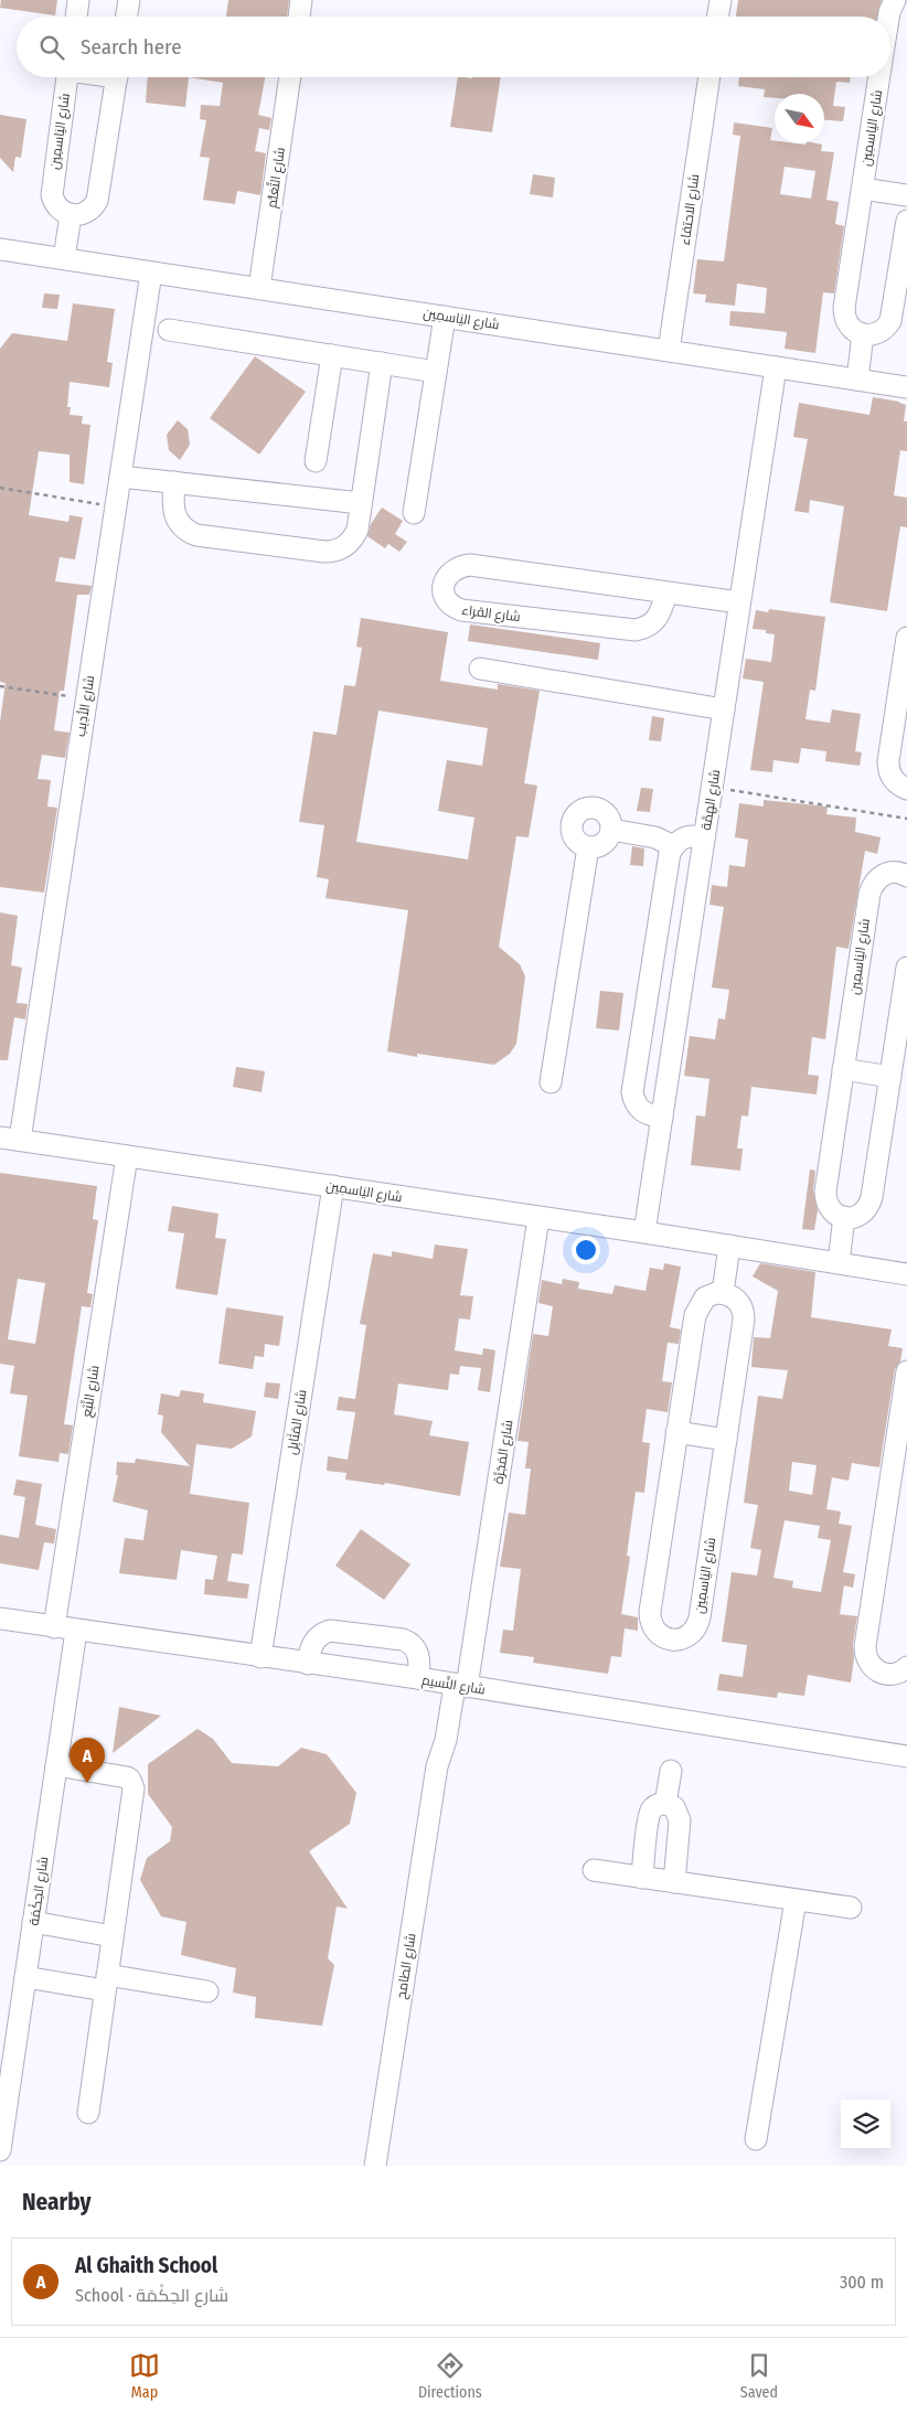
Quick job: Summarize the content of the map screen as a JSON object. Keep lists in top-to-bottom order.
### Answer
{
  "streets": {
    "street": [
      "شارع اليَاسمِين",
      "شارع التَّعَلُّم",
      "شارع الاحتفاء",
      "شارع القراء",
      "شارع الأَدِيب",
      "شارع الهِمَّة",
      "شارع النَّبْع",
      "شارع المَثَايِل",
      "شارع المَجَرَّة",
      "شارع النَّسيم",
      "شارع الحِكْمَة",
      "شارع الطامح"
    ]
  },
  "crossings": [
    ["شارع اليَاسمِين", "شارع التَّعَلُّم"],
    ["شارع اليَاسمِين", "شارع الاحتفاء"],
    ["شارع اليَاسمِين", "شارع الأَدِيب"],
    ["شارع اليَاسمِين", "شارع الهِمَّة"],
    ["شارع اليَاسمِين", "شارع النَّبْع"],
    ["شارع اليَاسمِين", "شارع المَثَايِل"],
    ["شارع اليَاسمِين", "شارع المَجَرَّة"],
    ["شارع القراء", "شارع الهِمَّة"],
    ["شارع النَّبْع", "شارع النَّسيم"],
    ["شارع المَثَايِل", "شارع النَّسيم"],
    ["شارع المَجَرَّة", "شارع النَّسيم"],
    ["شارع المَجَرَّة", "شارع الطامح"],
    ["شارع النَّسيم", "شارع الحِكْمَة"],
    ["شارع النَّسيم", "شارع الطامح"]
  ],
  "north": "bottom right",
  "page": {
    "search": "Search here",
    "pins": "A",
    "heading": "Nearby",
    "list": [
      {
        "mark": "A",
        "name": "Al Ghaith School",
        "note": "School · شارع الحِكْمَة",
        "value": "300 m"
      }
    ],
    "nav": ["Map", "Directions", "Saved"]
  }
}
